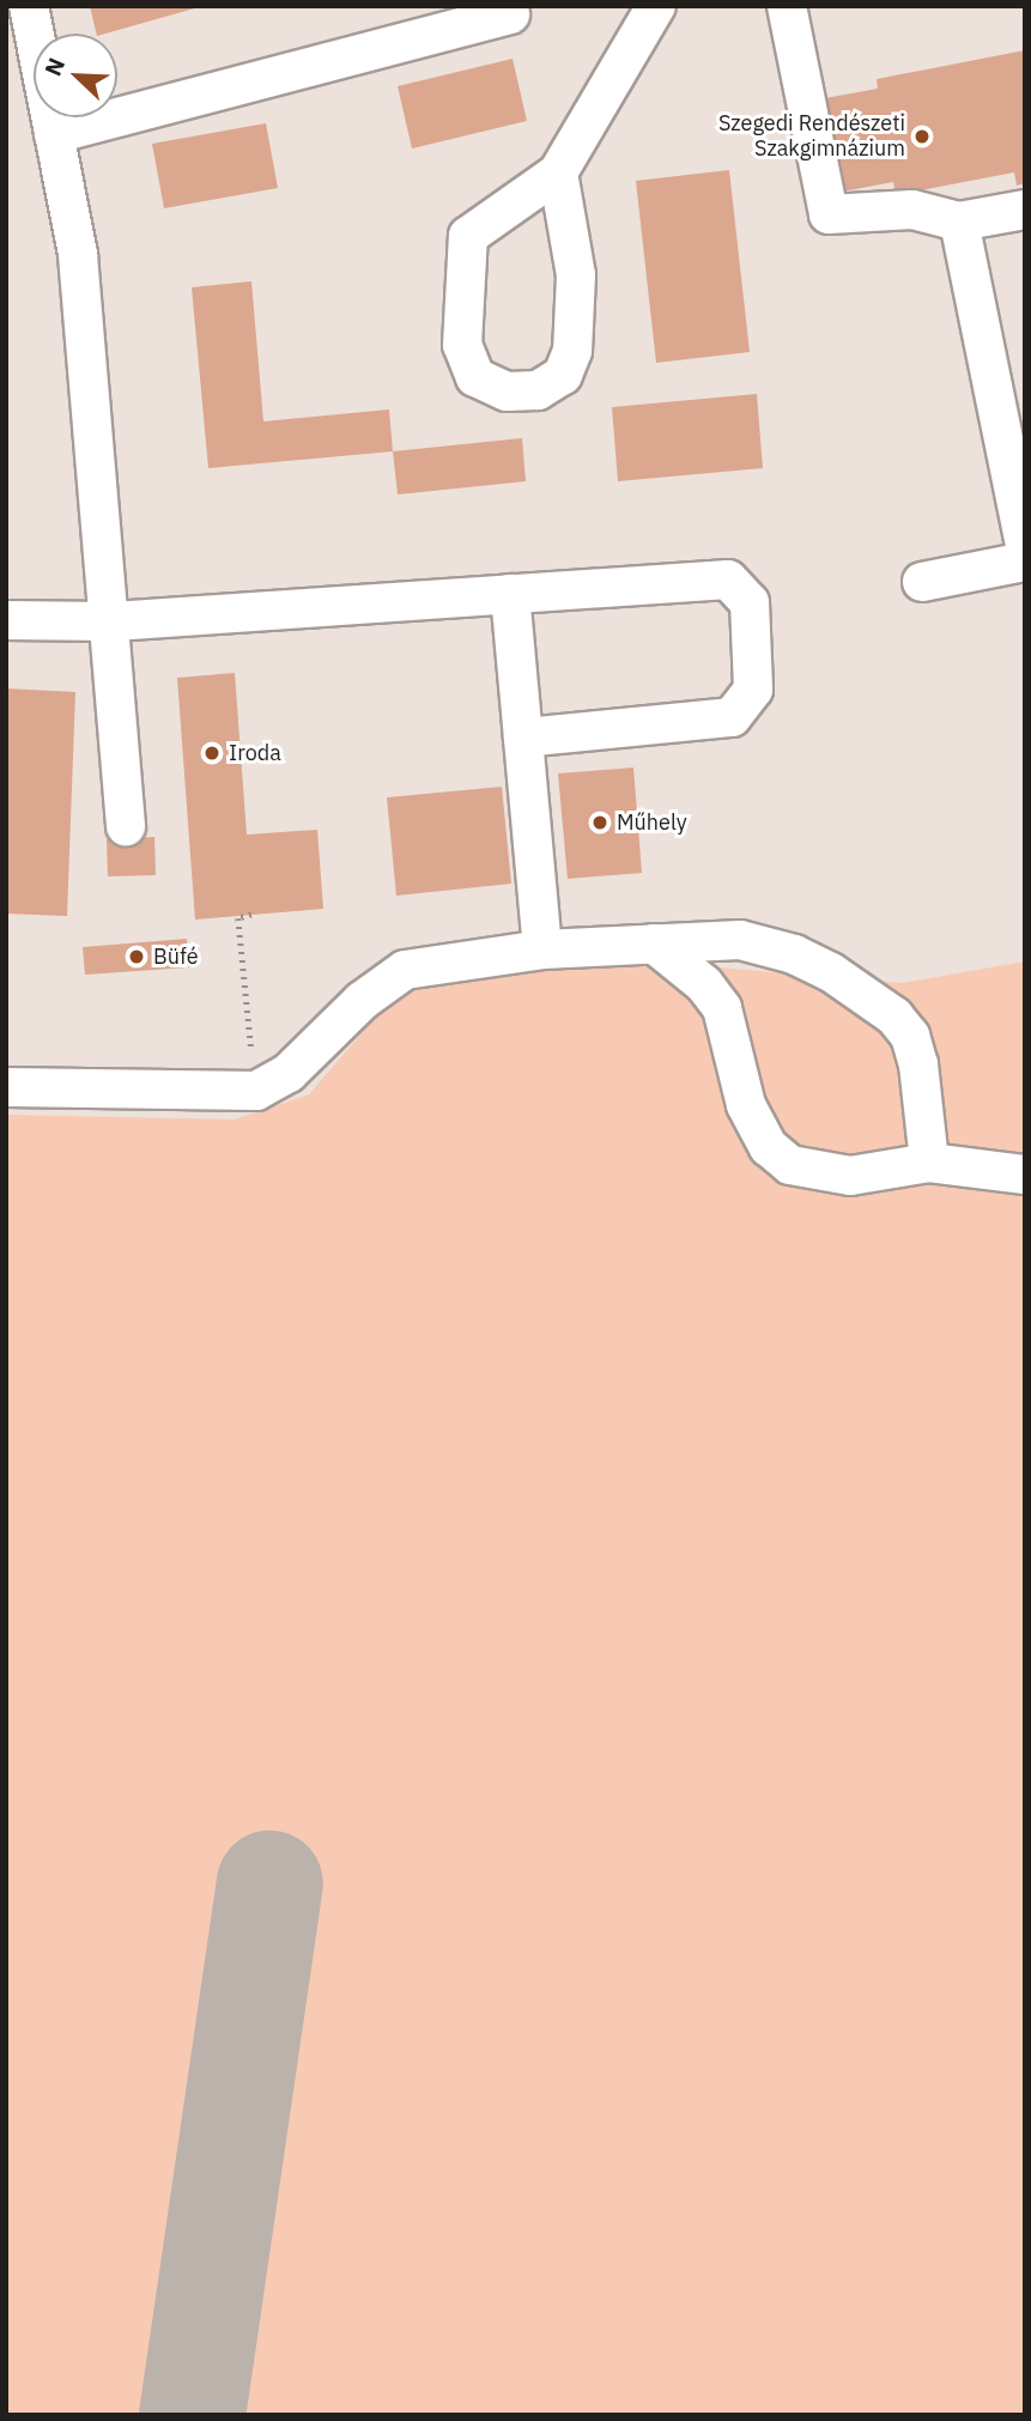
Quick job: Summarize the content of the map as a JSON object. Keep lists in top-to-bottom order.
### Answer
{
  "places": [
    "Szegedi Rendészeti Szakgimnázium",
    "Iroda",
    "Műhely",
    "Büfé"
  ],
  "north": "top left"
}
